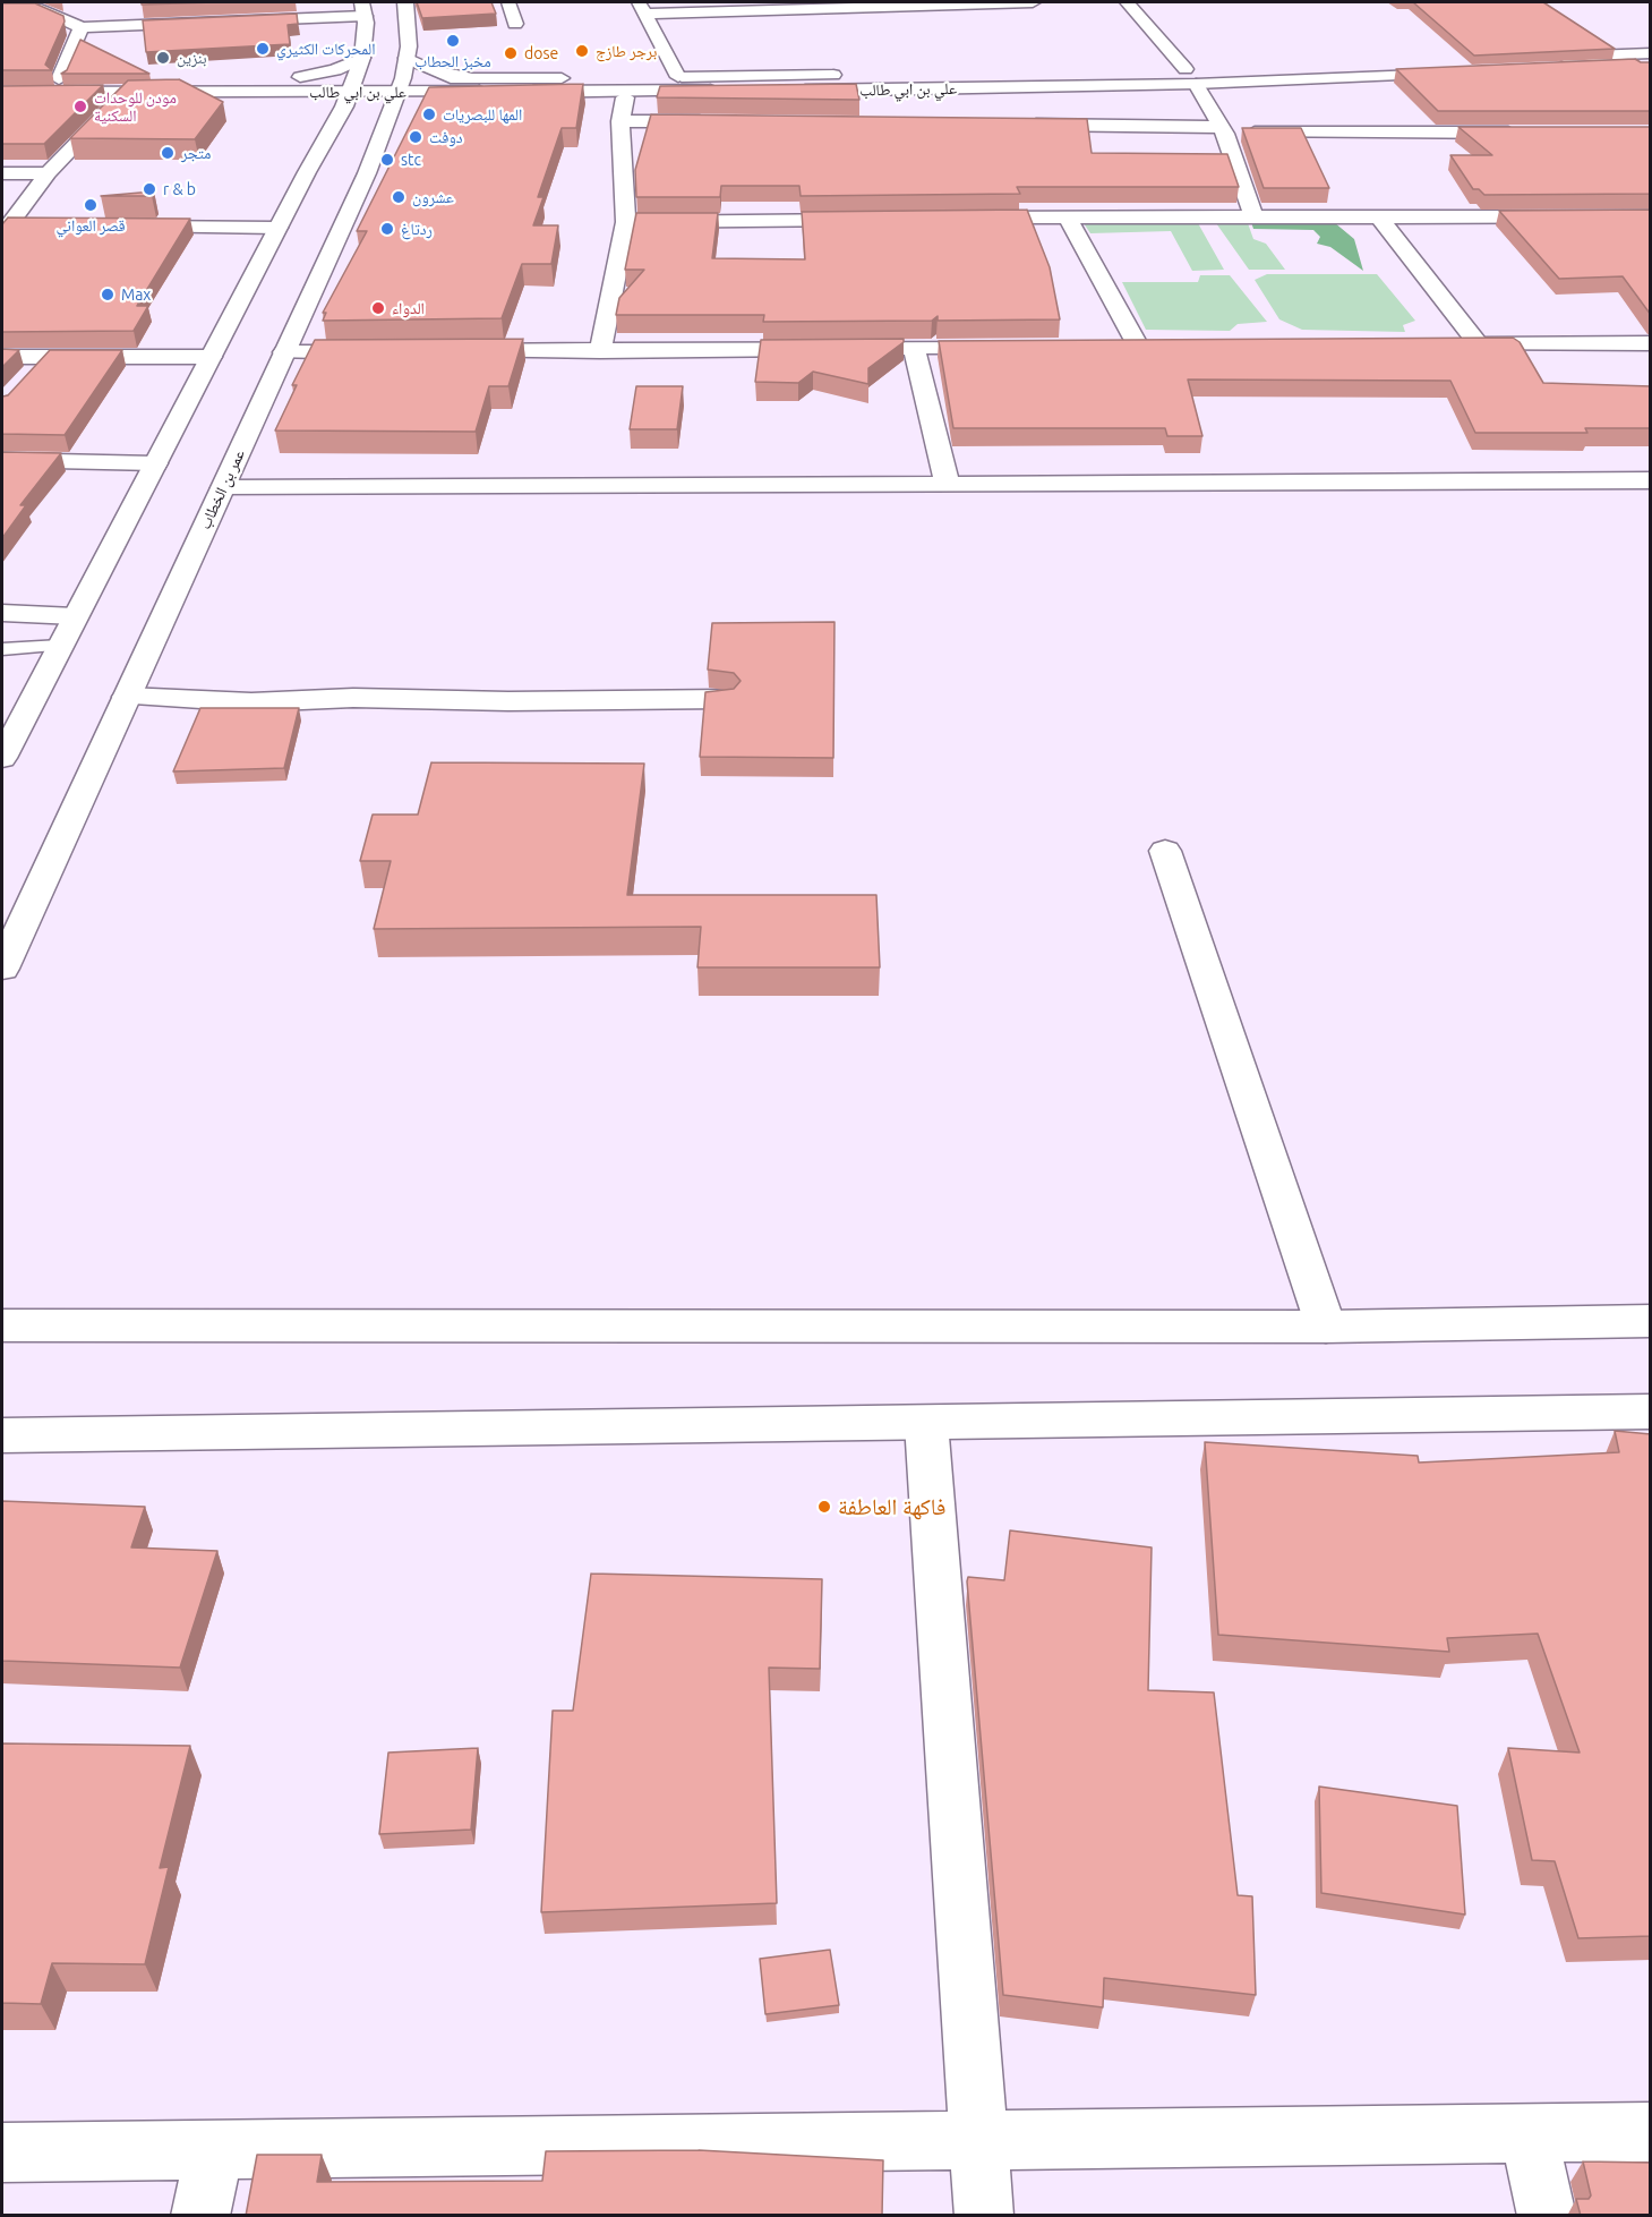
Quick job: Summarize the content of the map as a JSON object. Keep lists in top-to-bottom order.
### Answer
{
  "streets": {
    "street": ["علي بن ابي طالب", "عمر بن الخطاب"]
  },
  "crossings": [
    ["علي بن ابي طالب", "عمر بن الخطاب"]
  ],
  "places": [
    "مخبز الحطاب",
    "المحركات الكثيري",
    "برجر طازج",
    "dose",
    "بنزين",
    "مودن للوحدات السكنية",
    "المها للبصريات",
    "دوفت",
    "متجر",
    "stc",
    "r & b",
    "عشرون",
    "قصر العواني",
    "ردتاغ",
    "Max",
    "الدواء",
    "فاكهة العاطفة"
  ]
}
